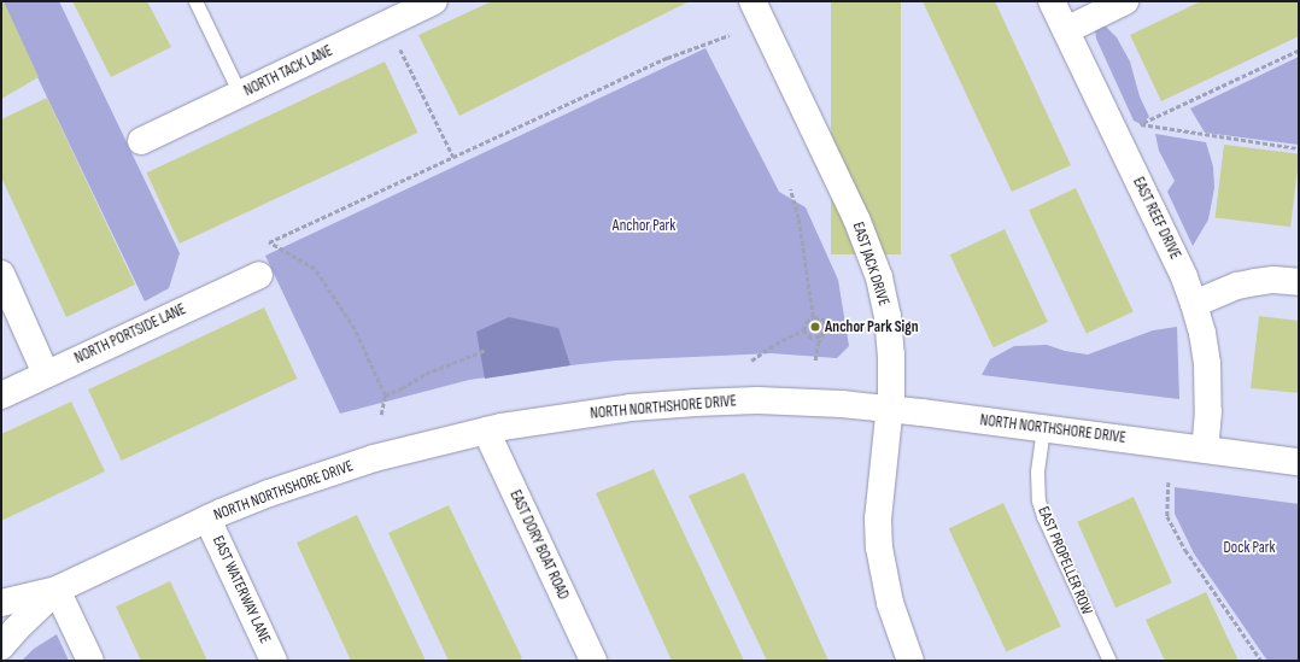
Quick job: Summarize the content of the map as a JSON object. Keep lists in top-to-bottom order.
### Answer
{
  "streets": {
    "street": [
      "NORTH TACK LANE",
      "EAST REEF DRIVE",
      "EAST JACK DRIVE",
      "NORTH PORTSIDE LANE",
      "NORTH NORTHSHORE DRIVE",
      "EAST DORY BOAT ROAD",
      "EAST WATERWAY LANE"
    ],
    "lane": ["EAST PROPELLER ROW"]
  },
  "crossings": [
    ["EAST REEF DRIVE", "NORTH NORTHSHORE DRIVE"],
    ["EAST JACK DRIVE", "NORTH NORTHSHORE DRIVE"],
    ["NORTH NORTHSHORE DRIVE", "EAST DORY BOAT ROAD"],
    ["NORTH NORTHSHORE DRIVE", "EAST PROPELLER ROW"],
    ["NORTH NORTHSHORE DRIVE", "EAST WATERWAY LANE"]
  ],
  "parks": ["Anchor Park", "Dock Park"],
  "places": ["Anchor Park Sign"]
}
